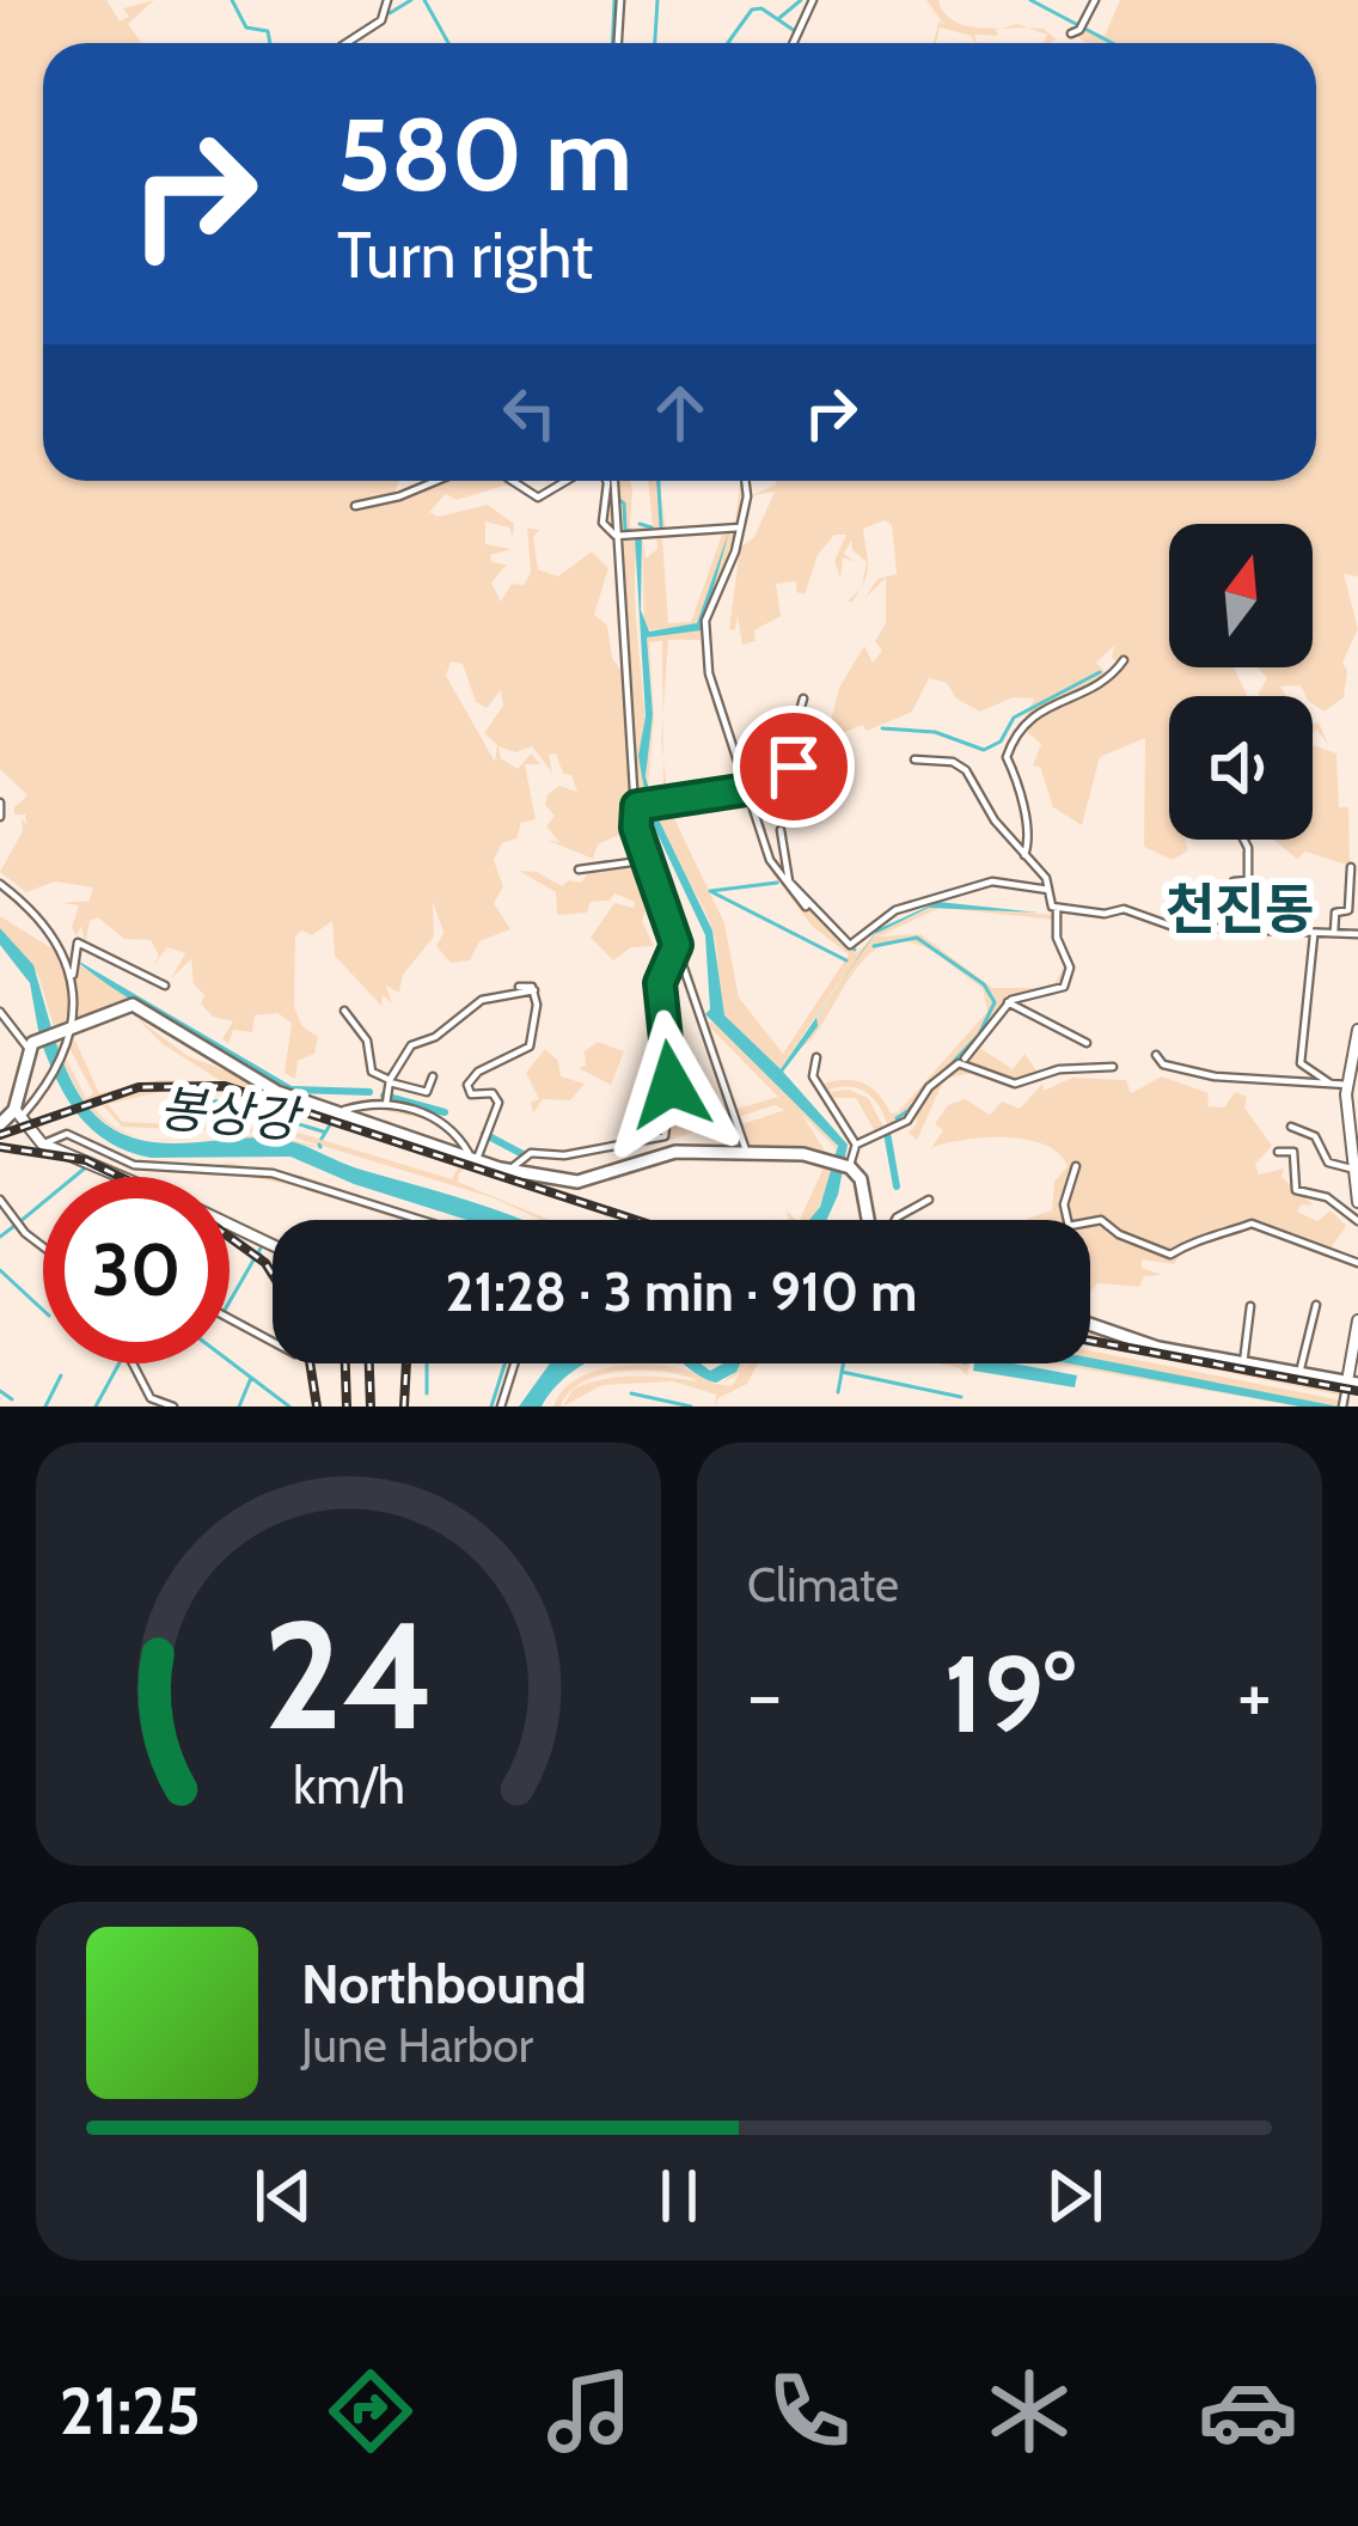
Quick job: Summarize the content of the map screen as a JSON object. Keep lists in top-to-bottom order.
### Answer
{
  "districts": ["천진동"],
  "water": ["봉상강"],
  "north": "top",
  "page": {
    "turn": ["580 m", "Turn right"],
    "limit": "30",
    "trip": "21:28 · 3 min · 910 m",
    "tile": "Climate",
    "heat": ["−", "19°", "+"],
    "song": ["Northbound", "June Harbor"],
    "tabs": "21:25",
    "gauge": ["24", "km/h"]
  }
}
